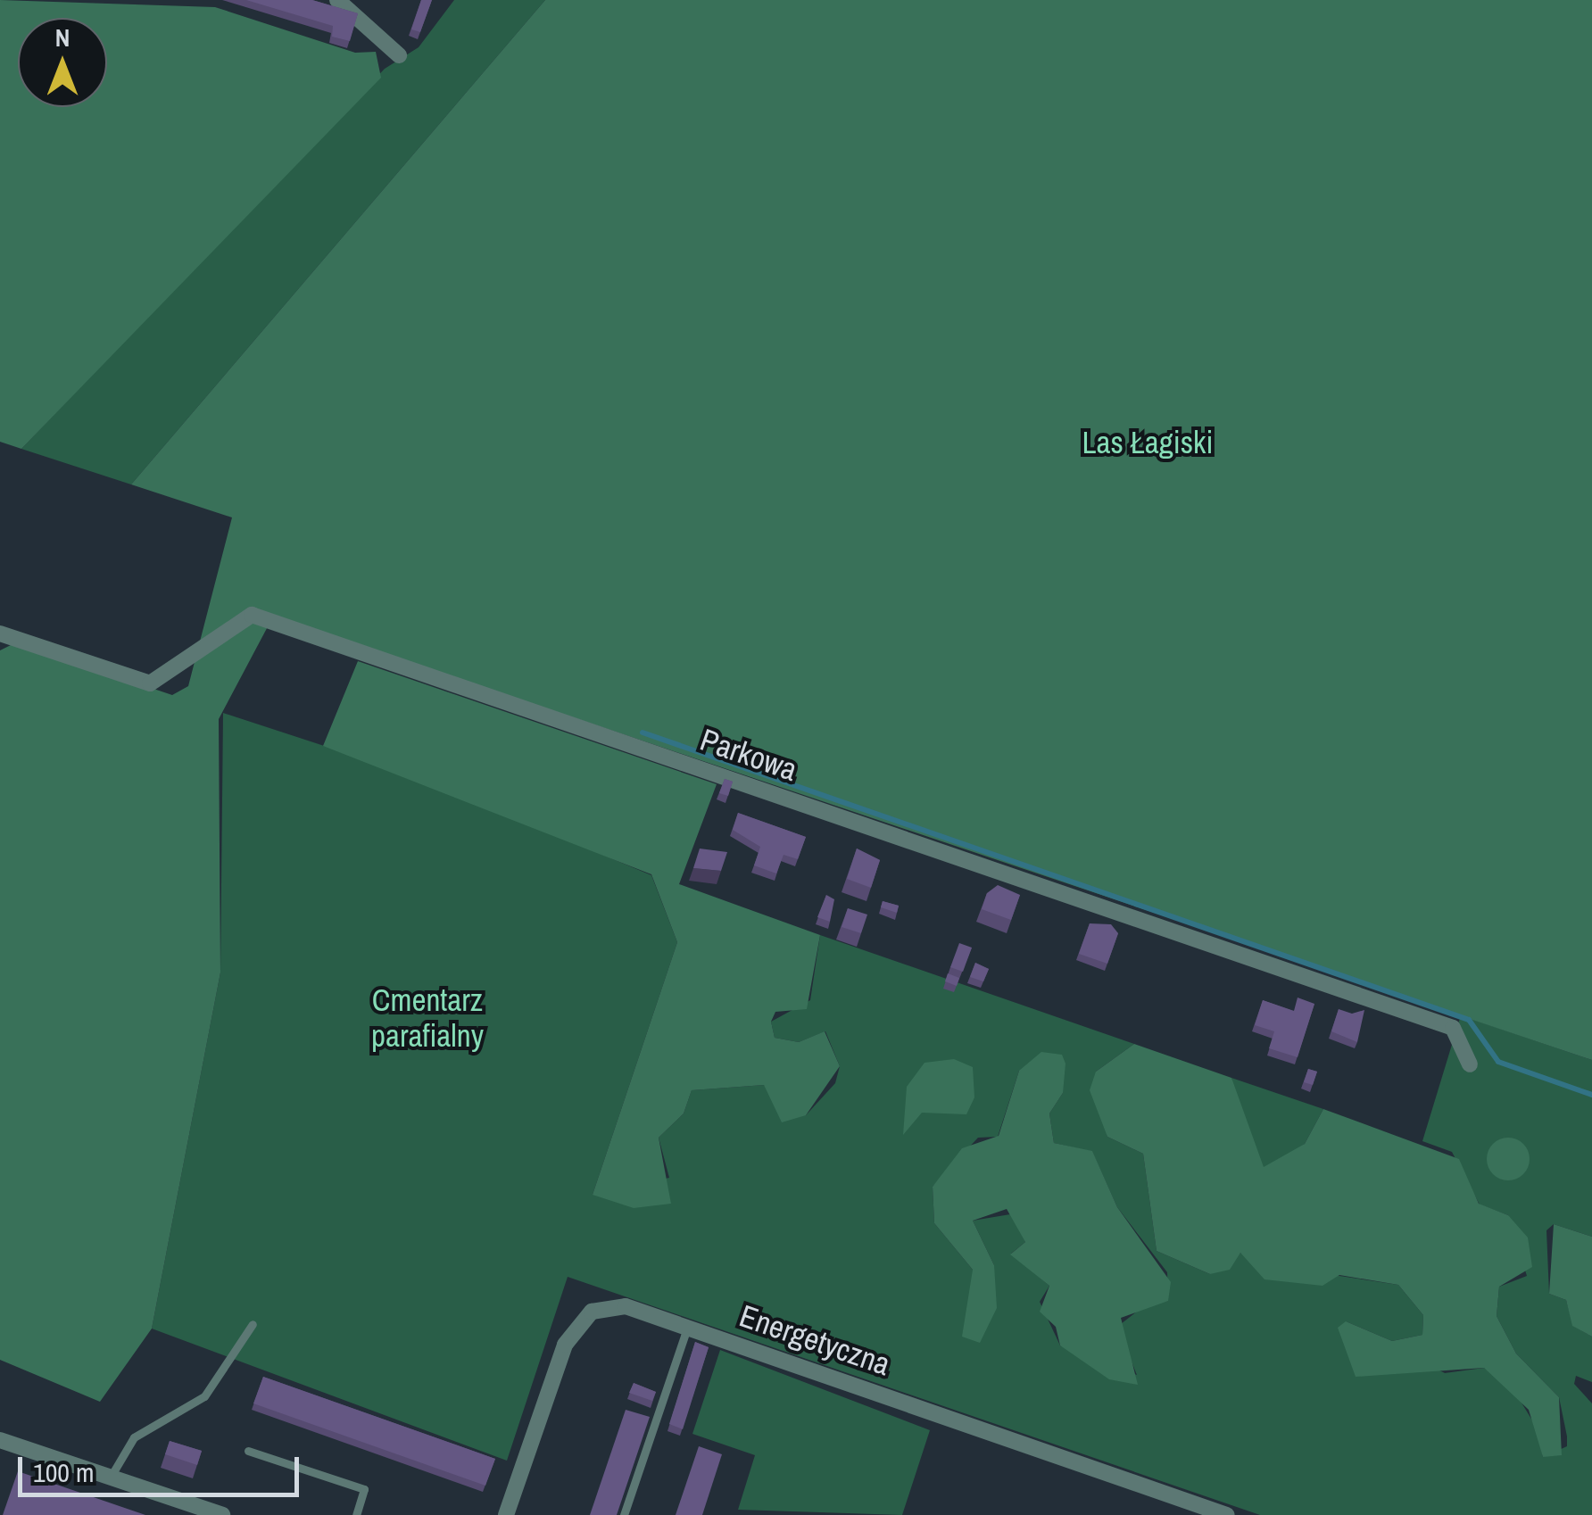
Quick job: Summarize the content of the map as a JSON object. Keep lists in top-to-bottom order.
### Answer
{
  "streets": {
    "street": ["Parkowa", "Energetyczna"]
  },
  "parks": ["Las Łagiski", "Cmentarz parafialny"],
  "scale_bar": "100 m",
  "north": "top"
}
